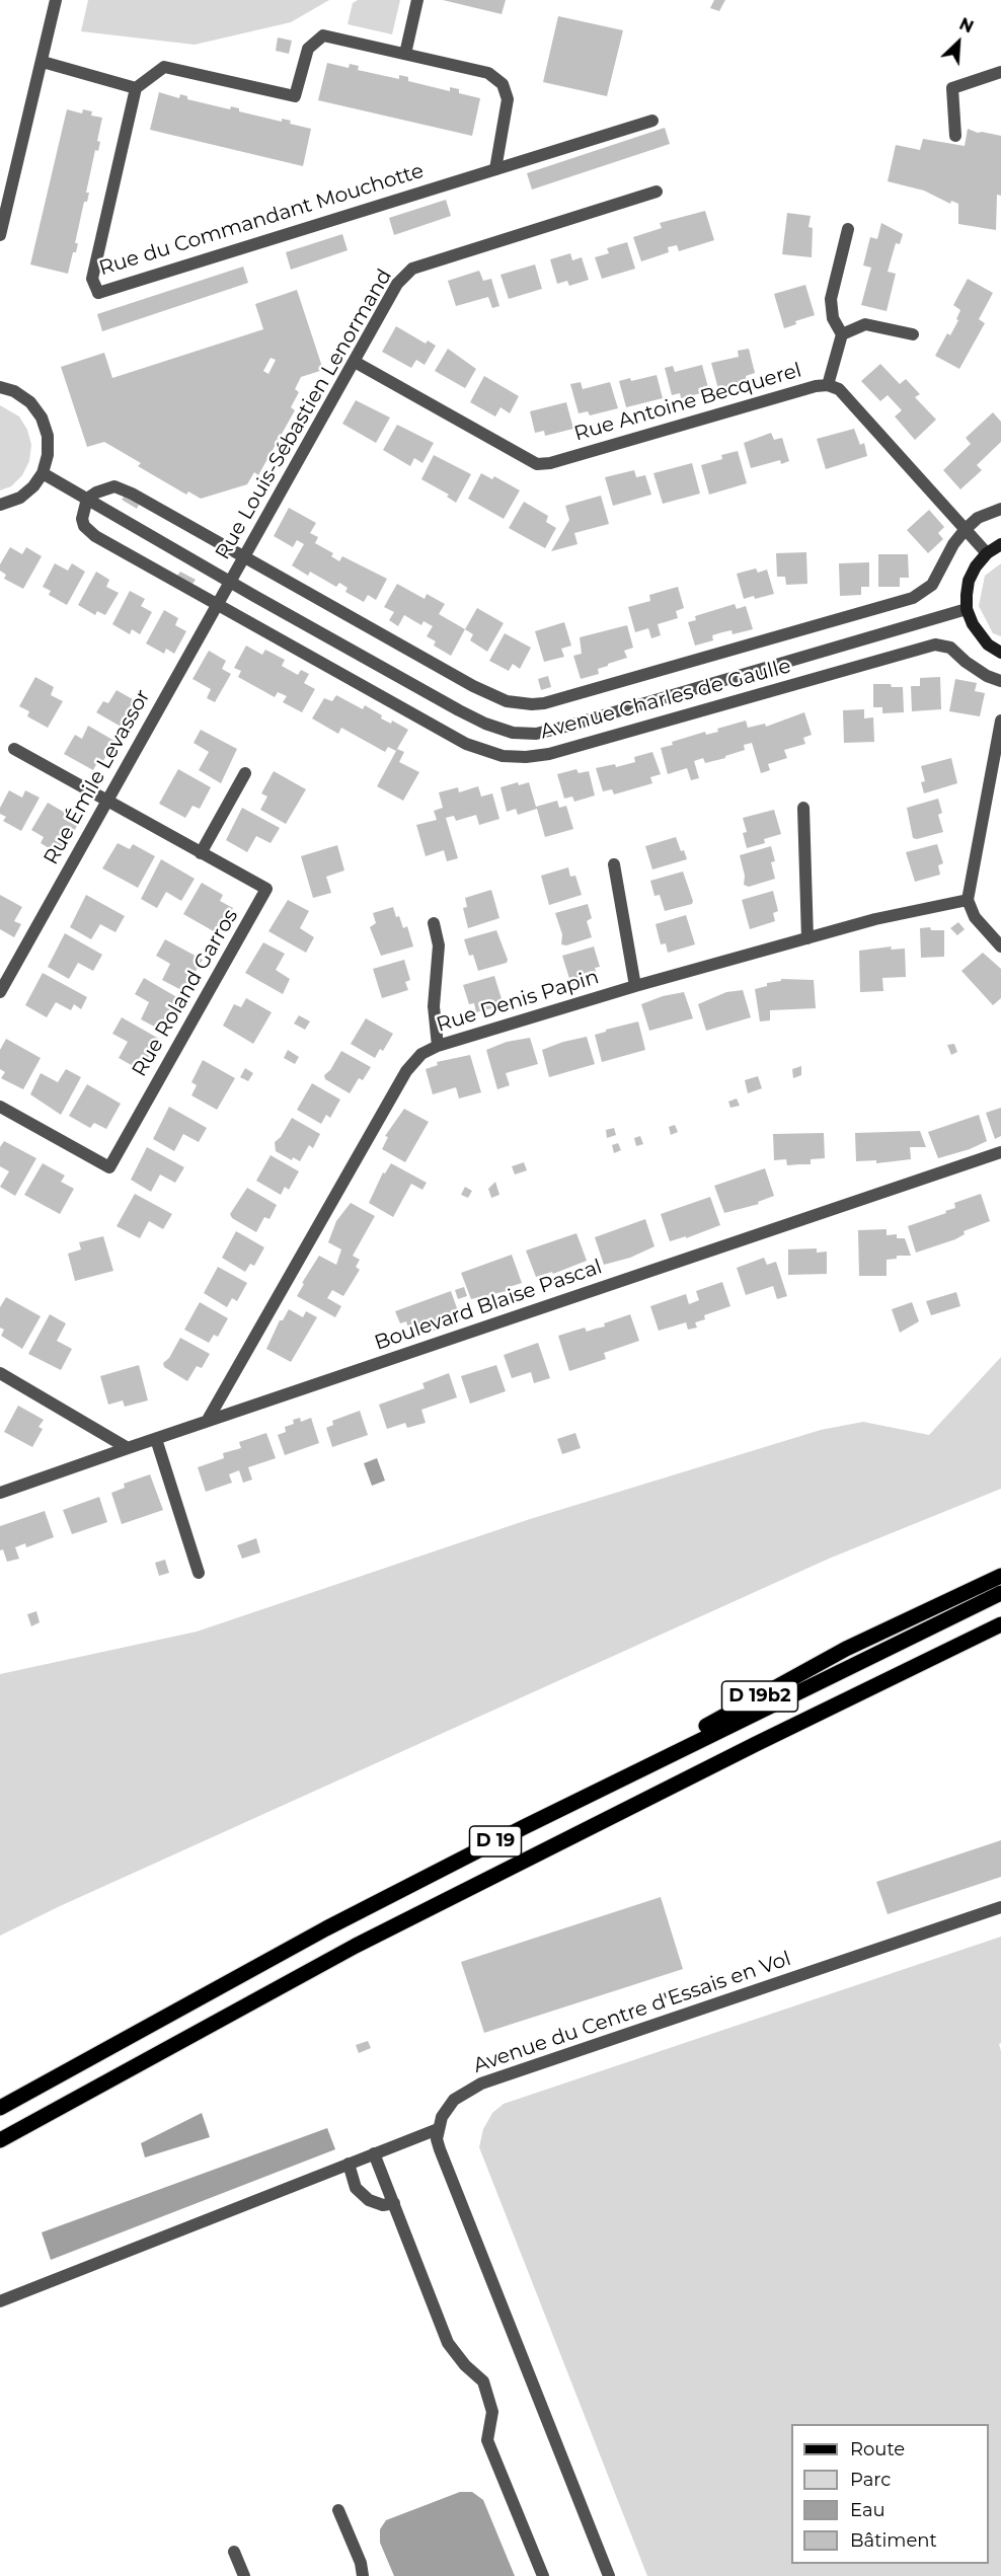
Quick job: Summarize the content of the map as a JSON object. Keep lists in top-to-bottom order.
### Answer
{
  "streets": {
    "main road": ["D 19b2", "D 19"],
    "street": [
      "Rue du Commandant Mouchotte",
      "Rue Antoine Becquerel",
      "Rue Louis-Sébastien Lenormand",
      "Avenue Charles de Gaulle",
      "Rue Émile Levassor",
      "Rue Roland Garros",
      "Rue Denis Papin",
      "Boulevard Blaise Pascal",
      "Avenue du Centre d'Essais en Vol"
    ]
  },
  "crossings": [
    ["Rue Antoine Becquerel", "Rue Louis-Sébastien Lenormand"],
    ["Rue Louis-Sébastien Lenormand", "Avenue Charles de Gaulle"],
    ["Rue Louis-Sébastien Lenormand", "Rue Émile Levassor"],
    ["Avenue Charles de Gaulle", "Rue Émile Levassor"],
    ["Rue Émile Levassor", "Rue Roland Garros"],
    ["Rue Denis Papin", "Boulevard Blaise Pascal"],
    ["D 19b2", "D 19"]
  ],
  "legend": [
    "Route",
    "Parc",
    "Eau",
    "Bâtiment"
  ],
  "north": "top right"
}
